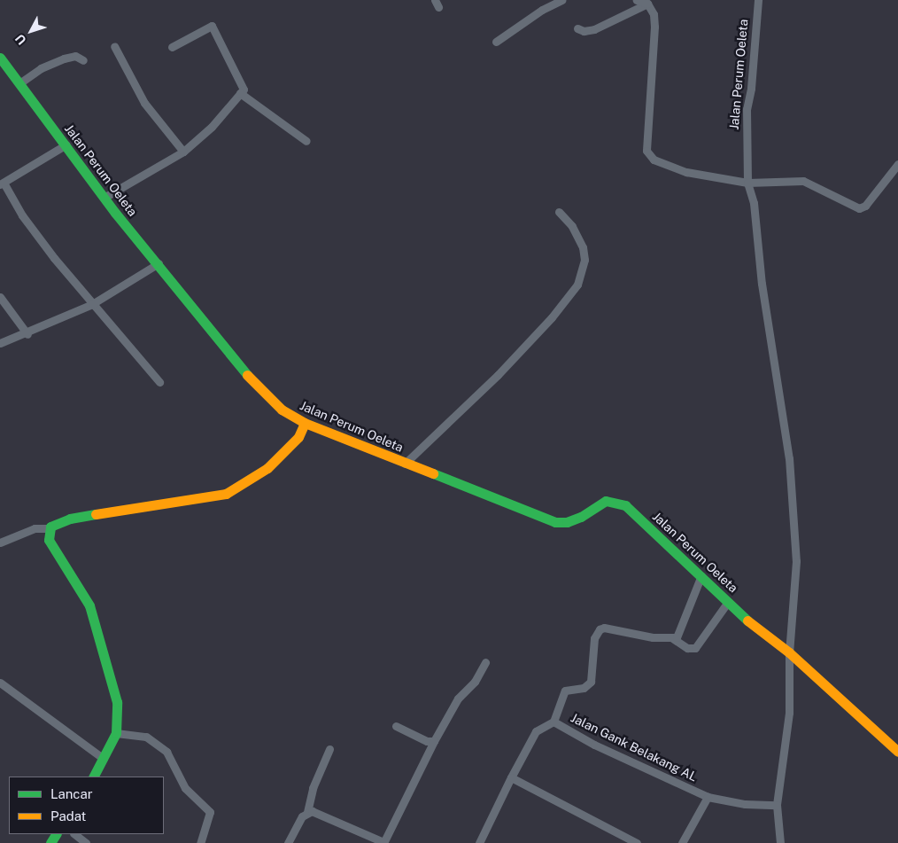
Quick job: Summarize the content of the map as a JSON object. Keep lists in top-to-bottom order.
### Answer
{
  "streets": {
    "street": ["Jalan Perum Oeleta", "Jalan Gank Belakang AL"]
  },
  "crossings": [
    ["Jalan Perum Oeleta", "Jalan Gank Belakang AL"]
  ],
  "legend": ["Lancar", "Padat"],
  "north": "bottom left"
}
